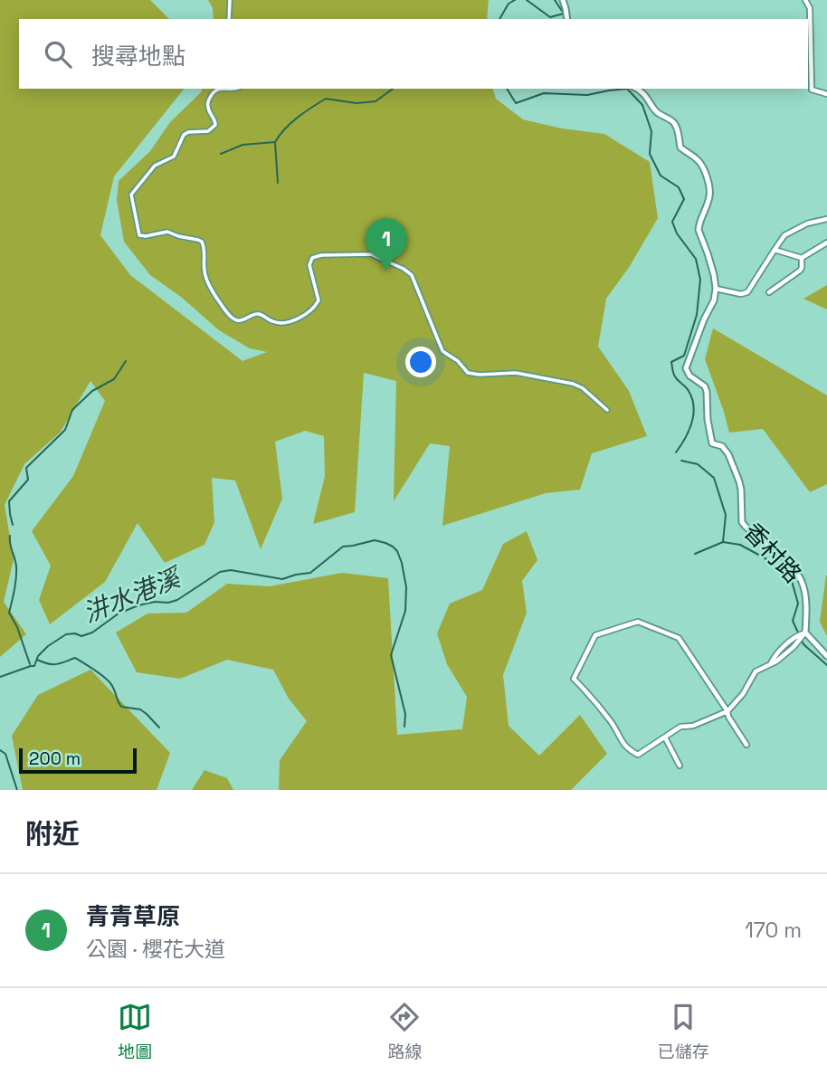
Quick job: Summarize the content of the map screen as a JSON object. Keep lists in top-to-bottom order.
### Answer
{
  "streets": {
    "street": ["香村路"]
  },
  "water": ["汫水港溪"],
  "scale_bar": "200 m",
  "page": {
    "search": "搜尋地點",
    "pins": "1",
    "scale": "200 m",
    "heading": "附近",
    "list": [
      {
        "mark": "1",
        "name": "青青草原",
        "note": "公園 · 櫻花大道",
        "value": "170 m"
      }
    ],
    "nav": ["地圖", "路線", "已儲存"]
  }
}
